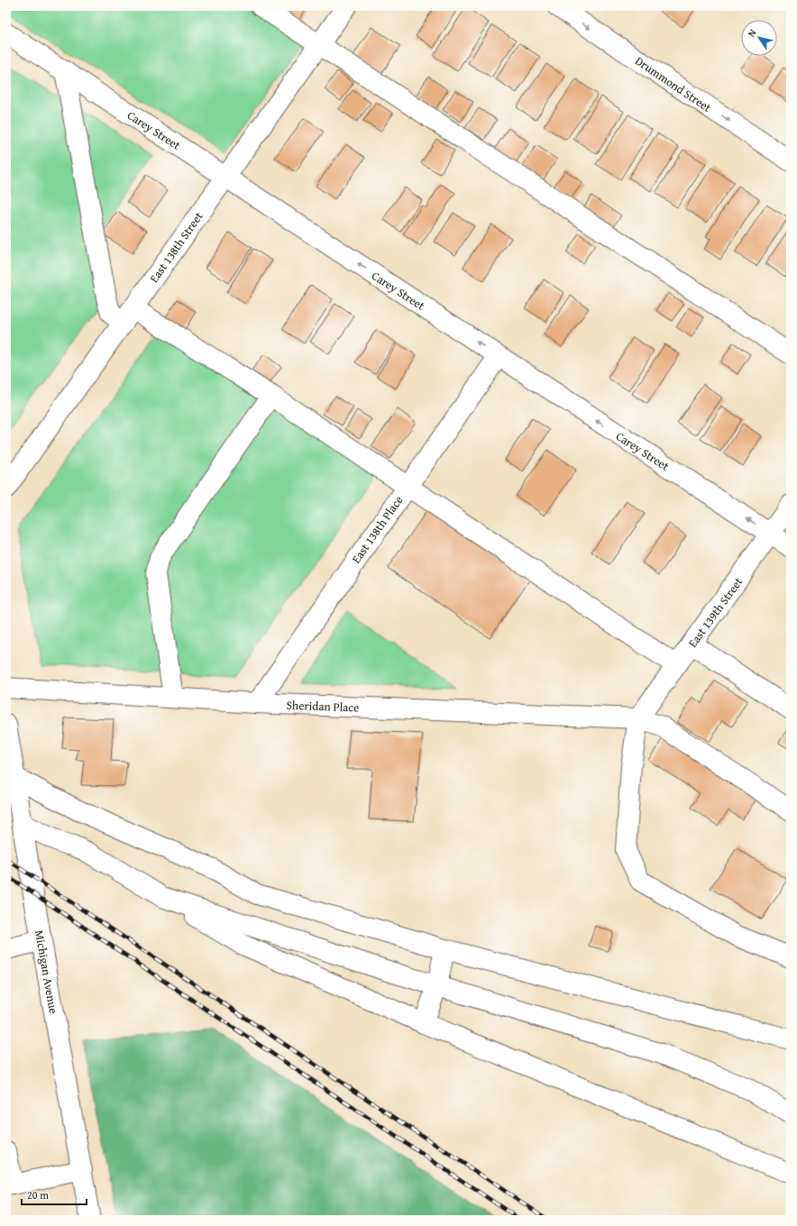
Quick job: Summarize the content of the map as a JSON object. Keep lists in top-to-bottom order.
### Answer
{
  "streets": {
    "street": [
      "Drummond Street",
      "Carey Street",
      "East 138th Street",
      "East 138th Place",
      "East 139th Street",
      "Sheridan Place",
      "Michigan Avenue"
    ]
  },
  "crossings": [
    ["Carey Street", "East 138th Street"],
    ["Carey Street", "East 138th Place"],
    ["Carey Street", "East 139th Street"],
    ["East 138th Place", "Sheridan Place"],
    ["East 139th Street", "Sheridan Place"]
  ],
  "scale_bar": "20 m",
  "north": "top left"
}
